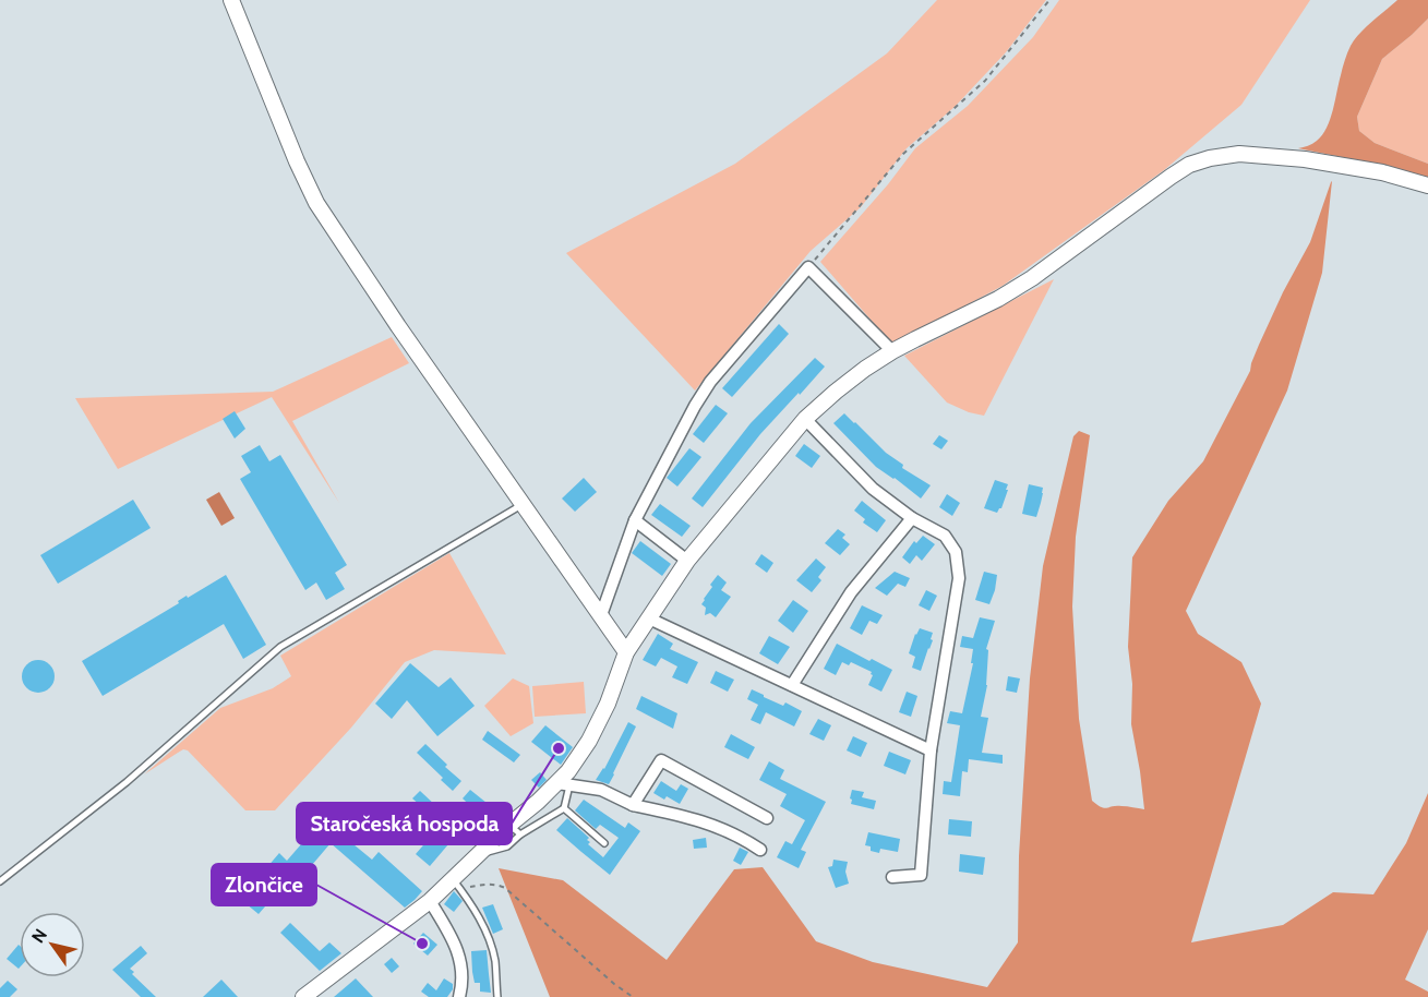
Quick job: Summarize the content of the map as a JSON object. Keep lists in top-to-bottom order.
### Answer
{
  "places": ["Staročeská hospoda", "Zlončice"],
  "north": "top left"
}
